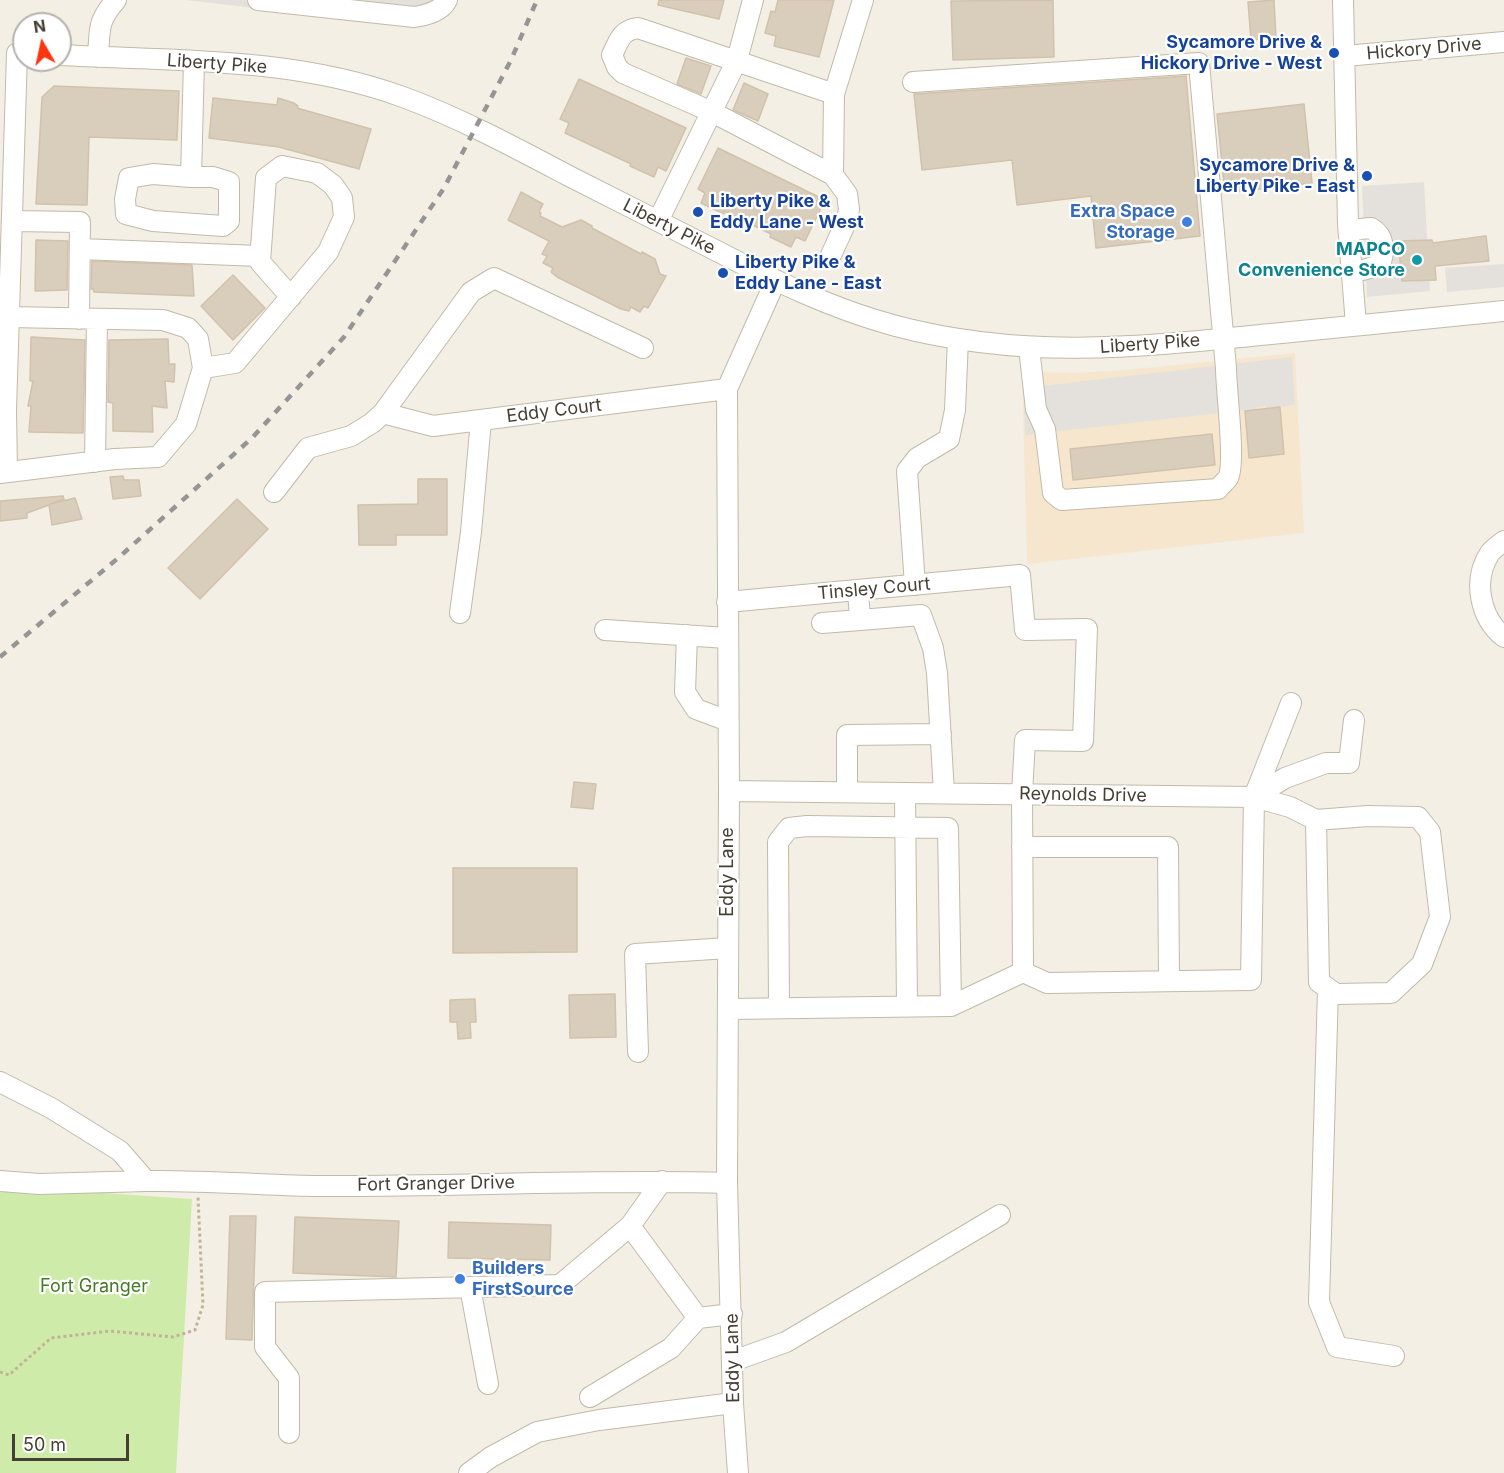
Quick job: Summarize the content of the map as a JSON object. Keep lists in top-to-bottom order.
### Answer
{
  "streets": {
    "street": [
      "Hickory Drive",
      "Liberty Pike",
      "Eddy Court",
      "Tinsley Court",
      "Reynolds Drive",
      "Eddy Lane",
      "Fort Granger Drive"
    ]
  },
  "crossings": [
    ["Liberty Pike", "Eddy Lane"],
    ["Eddy Court", "Eddy Lane"],
    ["Tinsley Court", "Reynolds Drive"],
    ["Tinsley Court", "Eddy Lane"],
    ["Reynolds Drive", "Eddy Lane"],
    ["Eddy Lane", "Fort Granger Drive"]
  ],
  "parks": ["Fort Granger"],
  "places": [
    "Sycamore Drive & Hickory Drive - West",
    "Sycamore Drive & Liberty Pike - East",
    "Liberty Pike & Eddy Lane - West",
    "Extra Space Storage",
    "MAPCO Convenience Store",
    "Liberty Pike & Eddy Lane - East",
    "Builders FirstSource"
  ],
  "scale_bar": "50 m",
  "north": "top"
}
